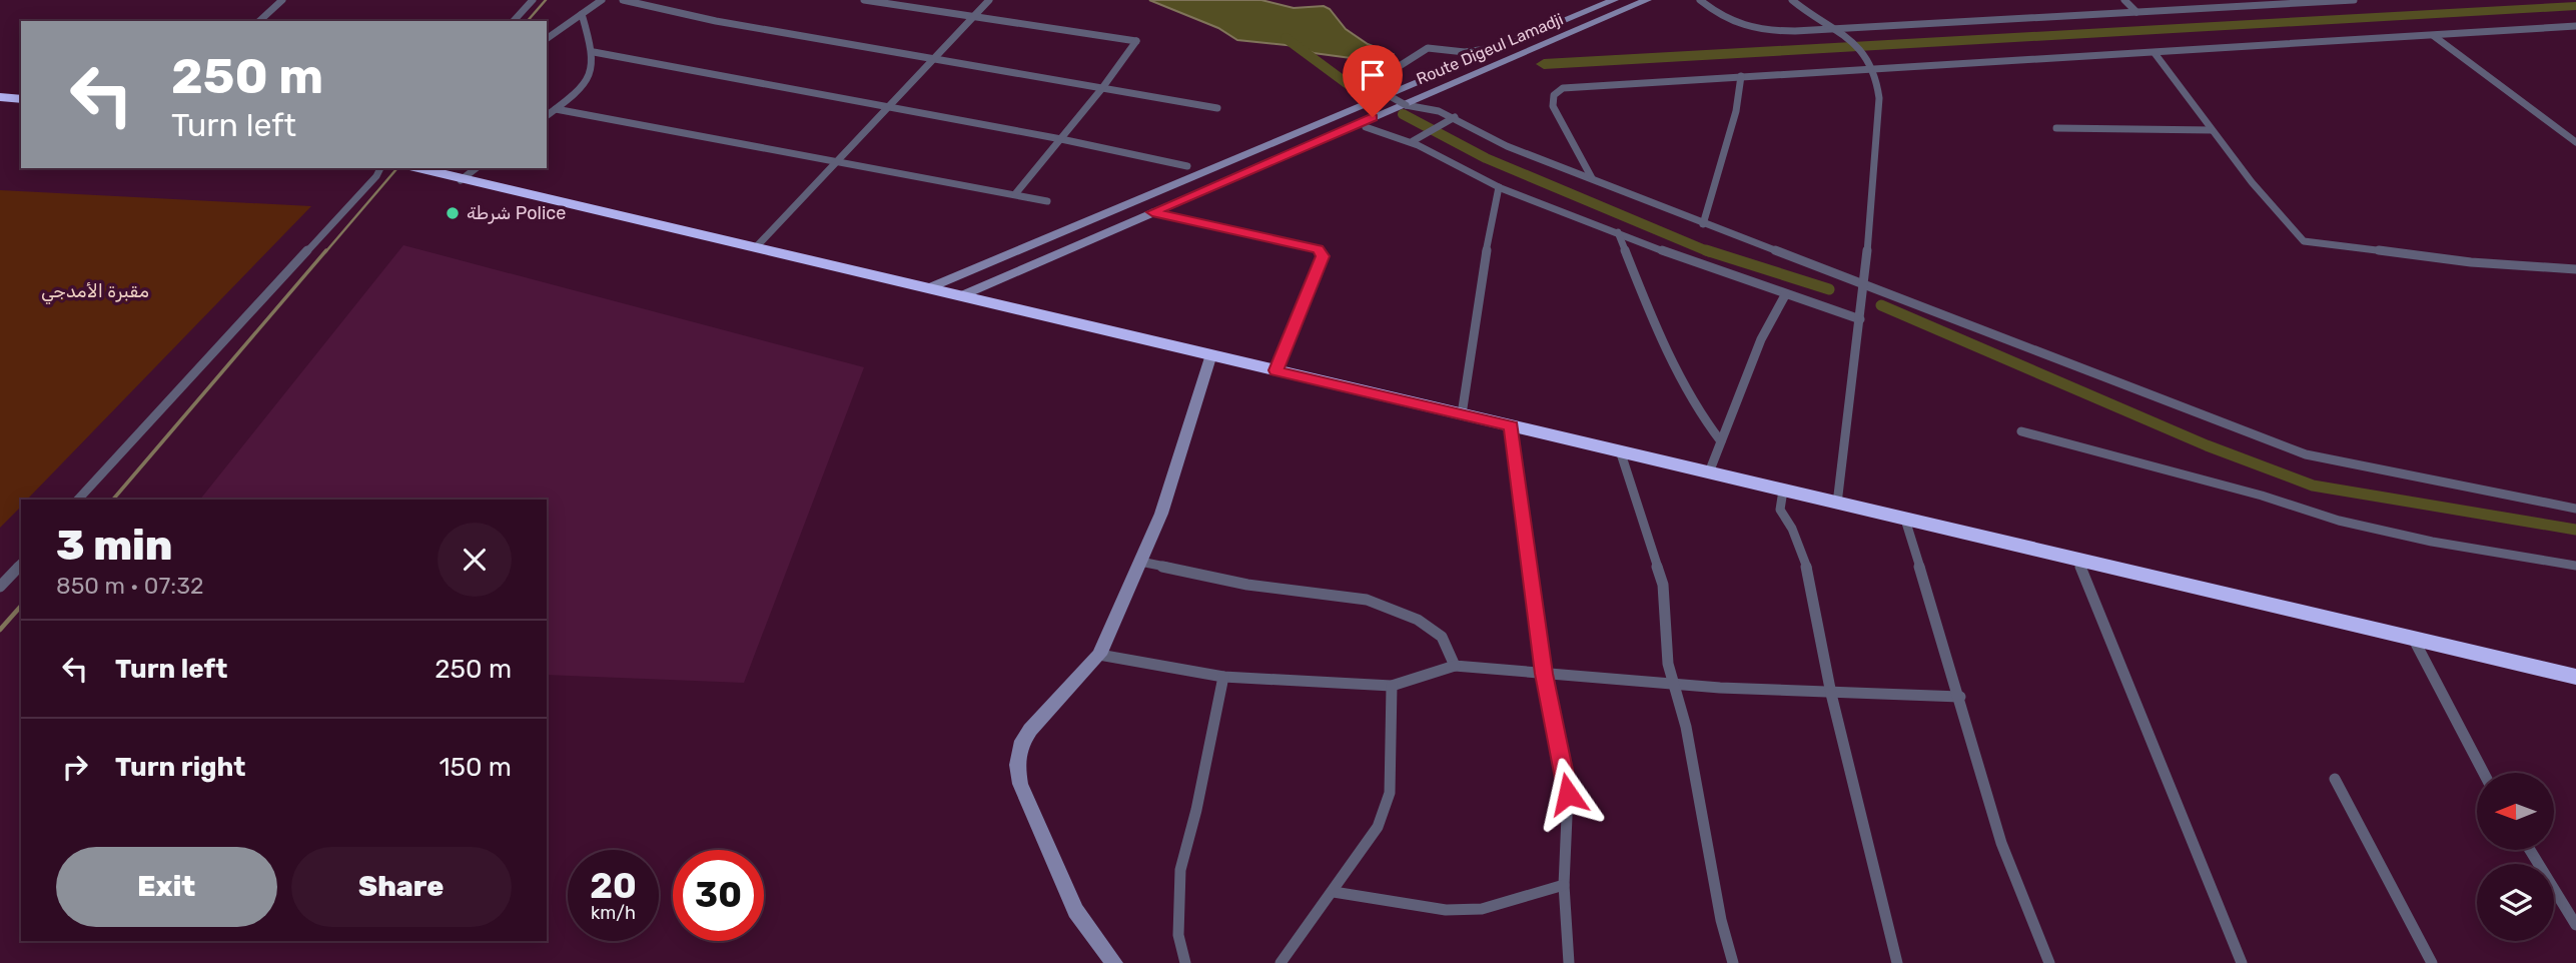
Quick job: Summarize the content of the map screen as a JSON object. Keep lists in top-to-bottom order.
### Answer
{
  "streets": {
    "main road": ["Route Digeul Lamadji"]
  },
  "parks": ["مقبرة الأمدجي"],
  "places": ["شرطة Police"],
  "north": "left",
  "page": {
    "turn": ["250 m", "Turn left"],
    "heading": ["3 min", "850 m · 07:32"],
    "list": [
      {
        "name": "Turn left",
        "value": "250 m"
      },
      {
        "name": "Turn right",
        "value": "150 m"
      }
    ],
    "buttons": ["Exit", "Share"],
    "speed": "20 km/h",
    "limit": "30"
  }
}
